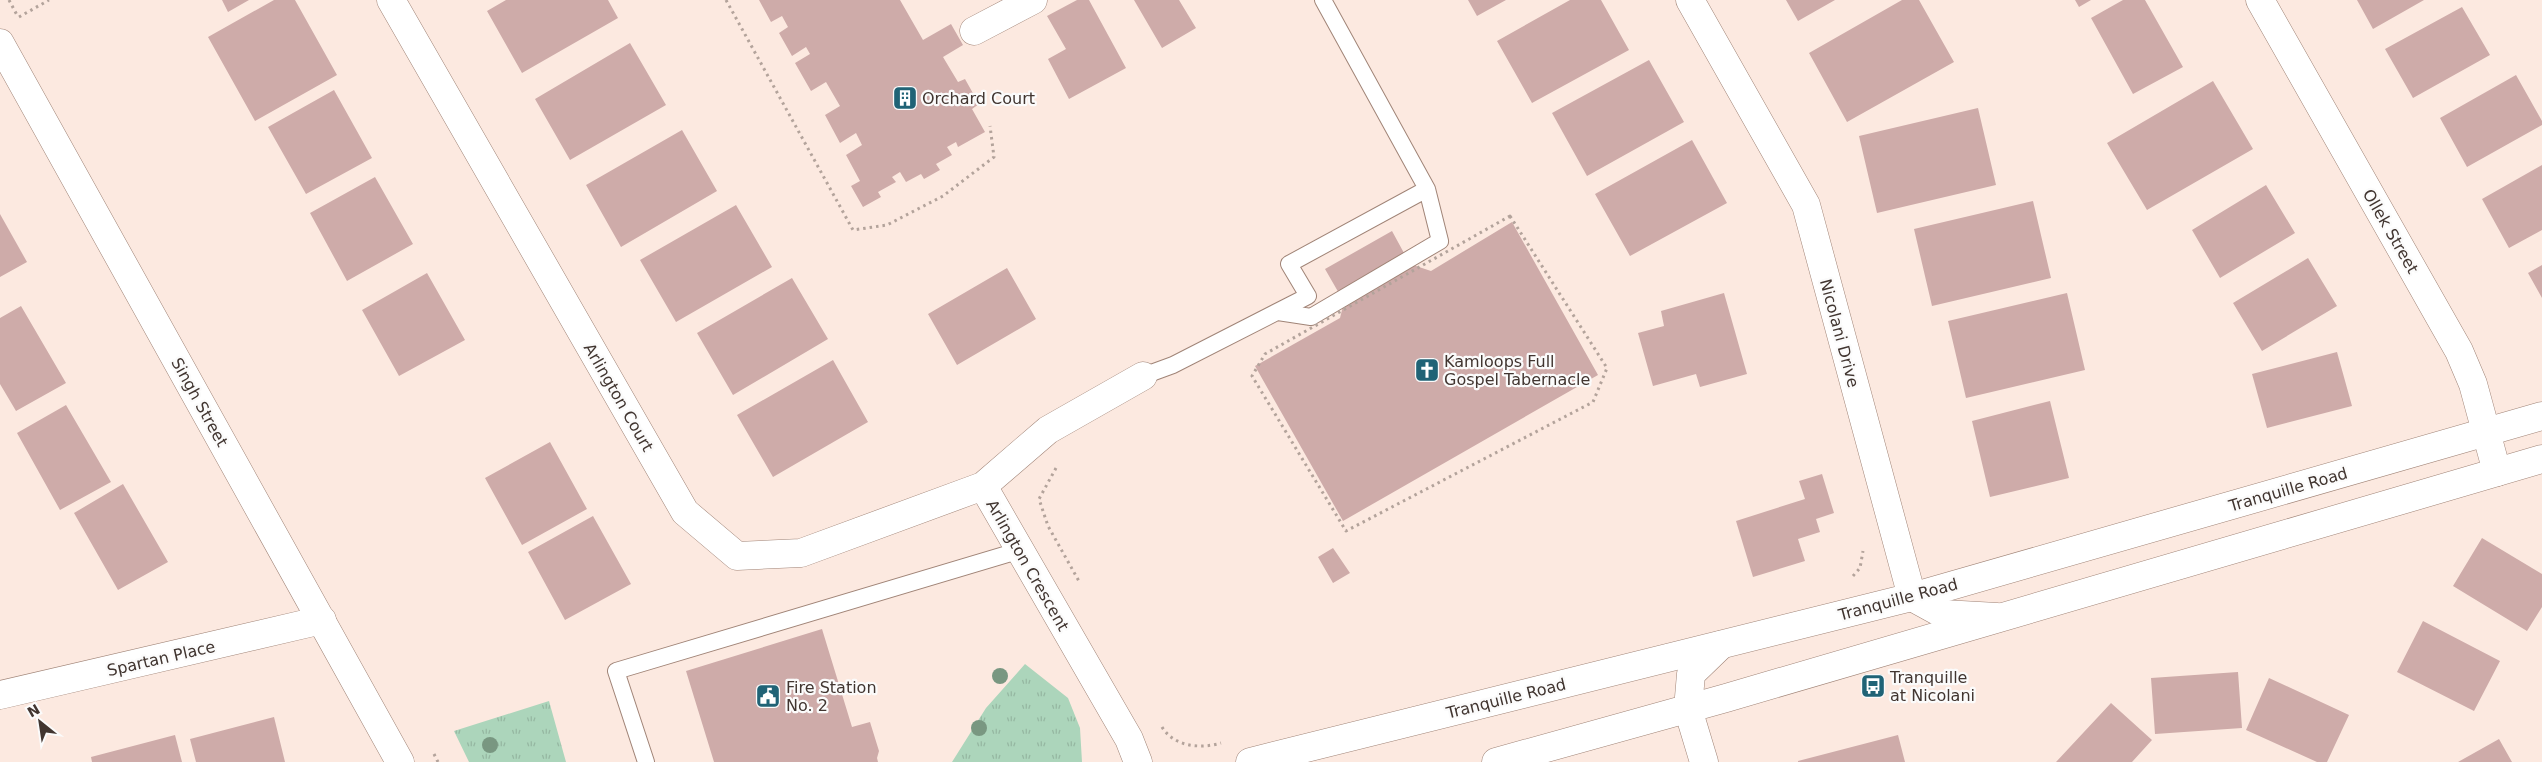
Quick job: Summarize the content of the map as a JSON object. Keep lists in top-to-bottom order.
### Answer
{
  "streets": {
    "main road": [
      "Ollek Street",
      "Nicolani Drive",
      "Arlington Court",
      "Singh Street",
      "Tranquille Road",
      "Arlington Crescent",
      "Spartan Place"
    ]
  },
  "crossings": [
    ["Ollek Street", "Tranquille Road"],
    ["Nicolani Drive", "Tranquille Road"],
    ["Arlington Court", "Arlington Crescent"],
    ["Singh Street", "Spartan Place"]
  ],
  "places": {
    "building": ["Orchard Court"],
    "church": ["Kamloops Full Gospel Tabernacle"],
    "bus stop": ["Tranquille at Nicolani"],
    "public building": ["Fire Station No. 2"]
  },
  "north": "top left"
}
